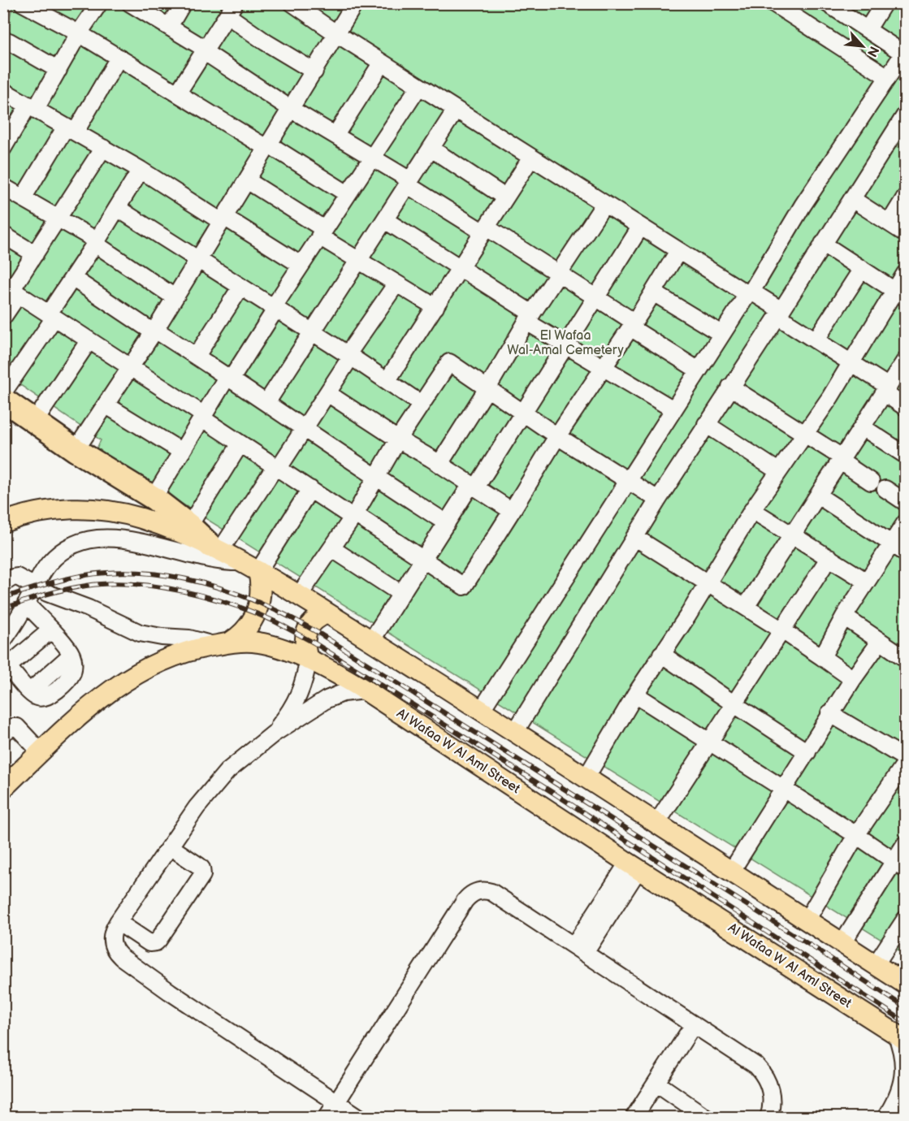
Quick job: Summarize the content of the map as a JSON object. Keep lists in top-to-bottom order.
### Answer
{
  "streets": {
    "main road": ["Al Wafaa W Al Aml Street"]
  },
  "parks": ["El Wafaa Wal-Amal Cemetery"],
  "north": "bottom right"
}
